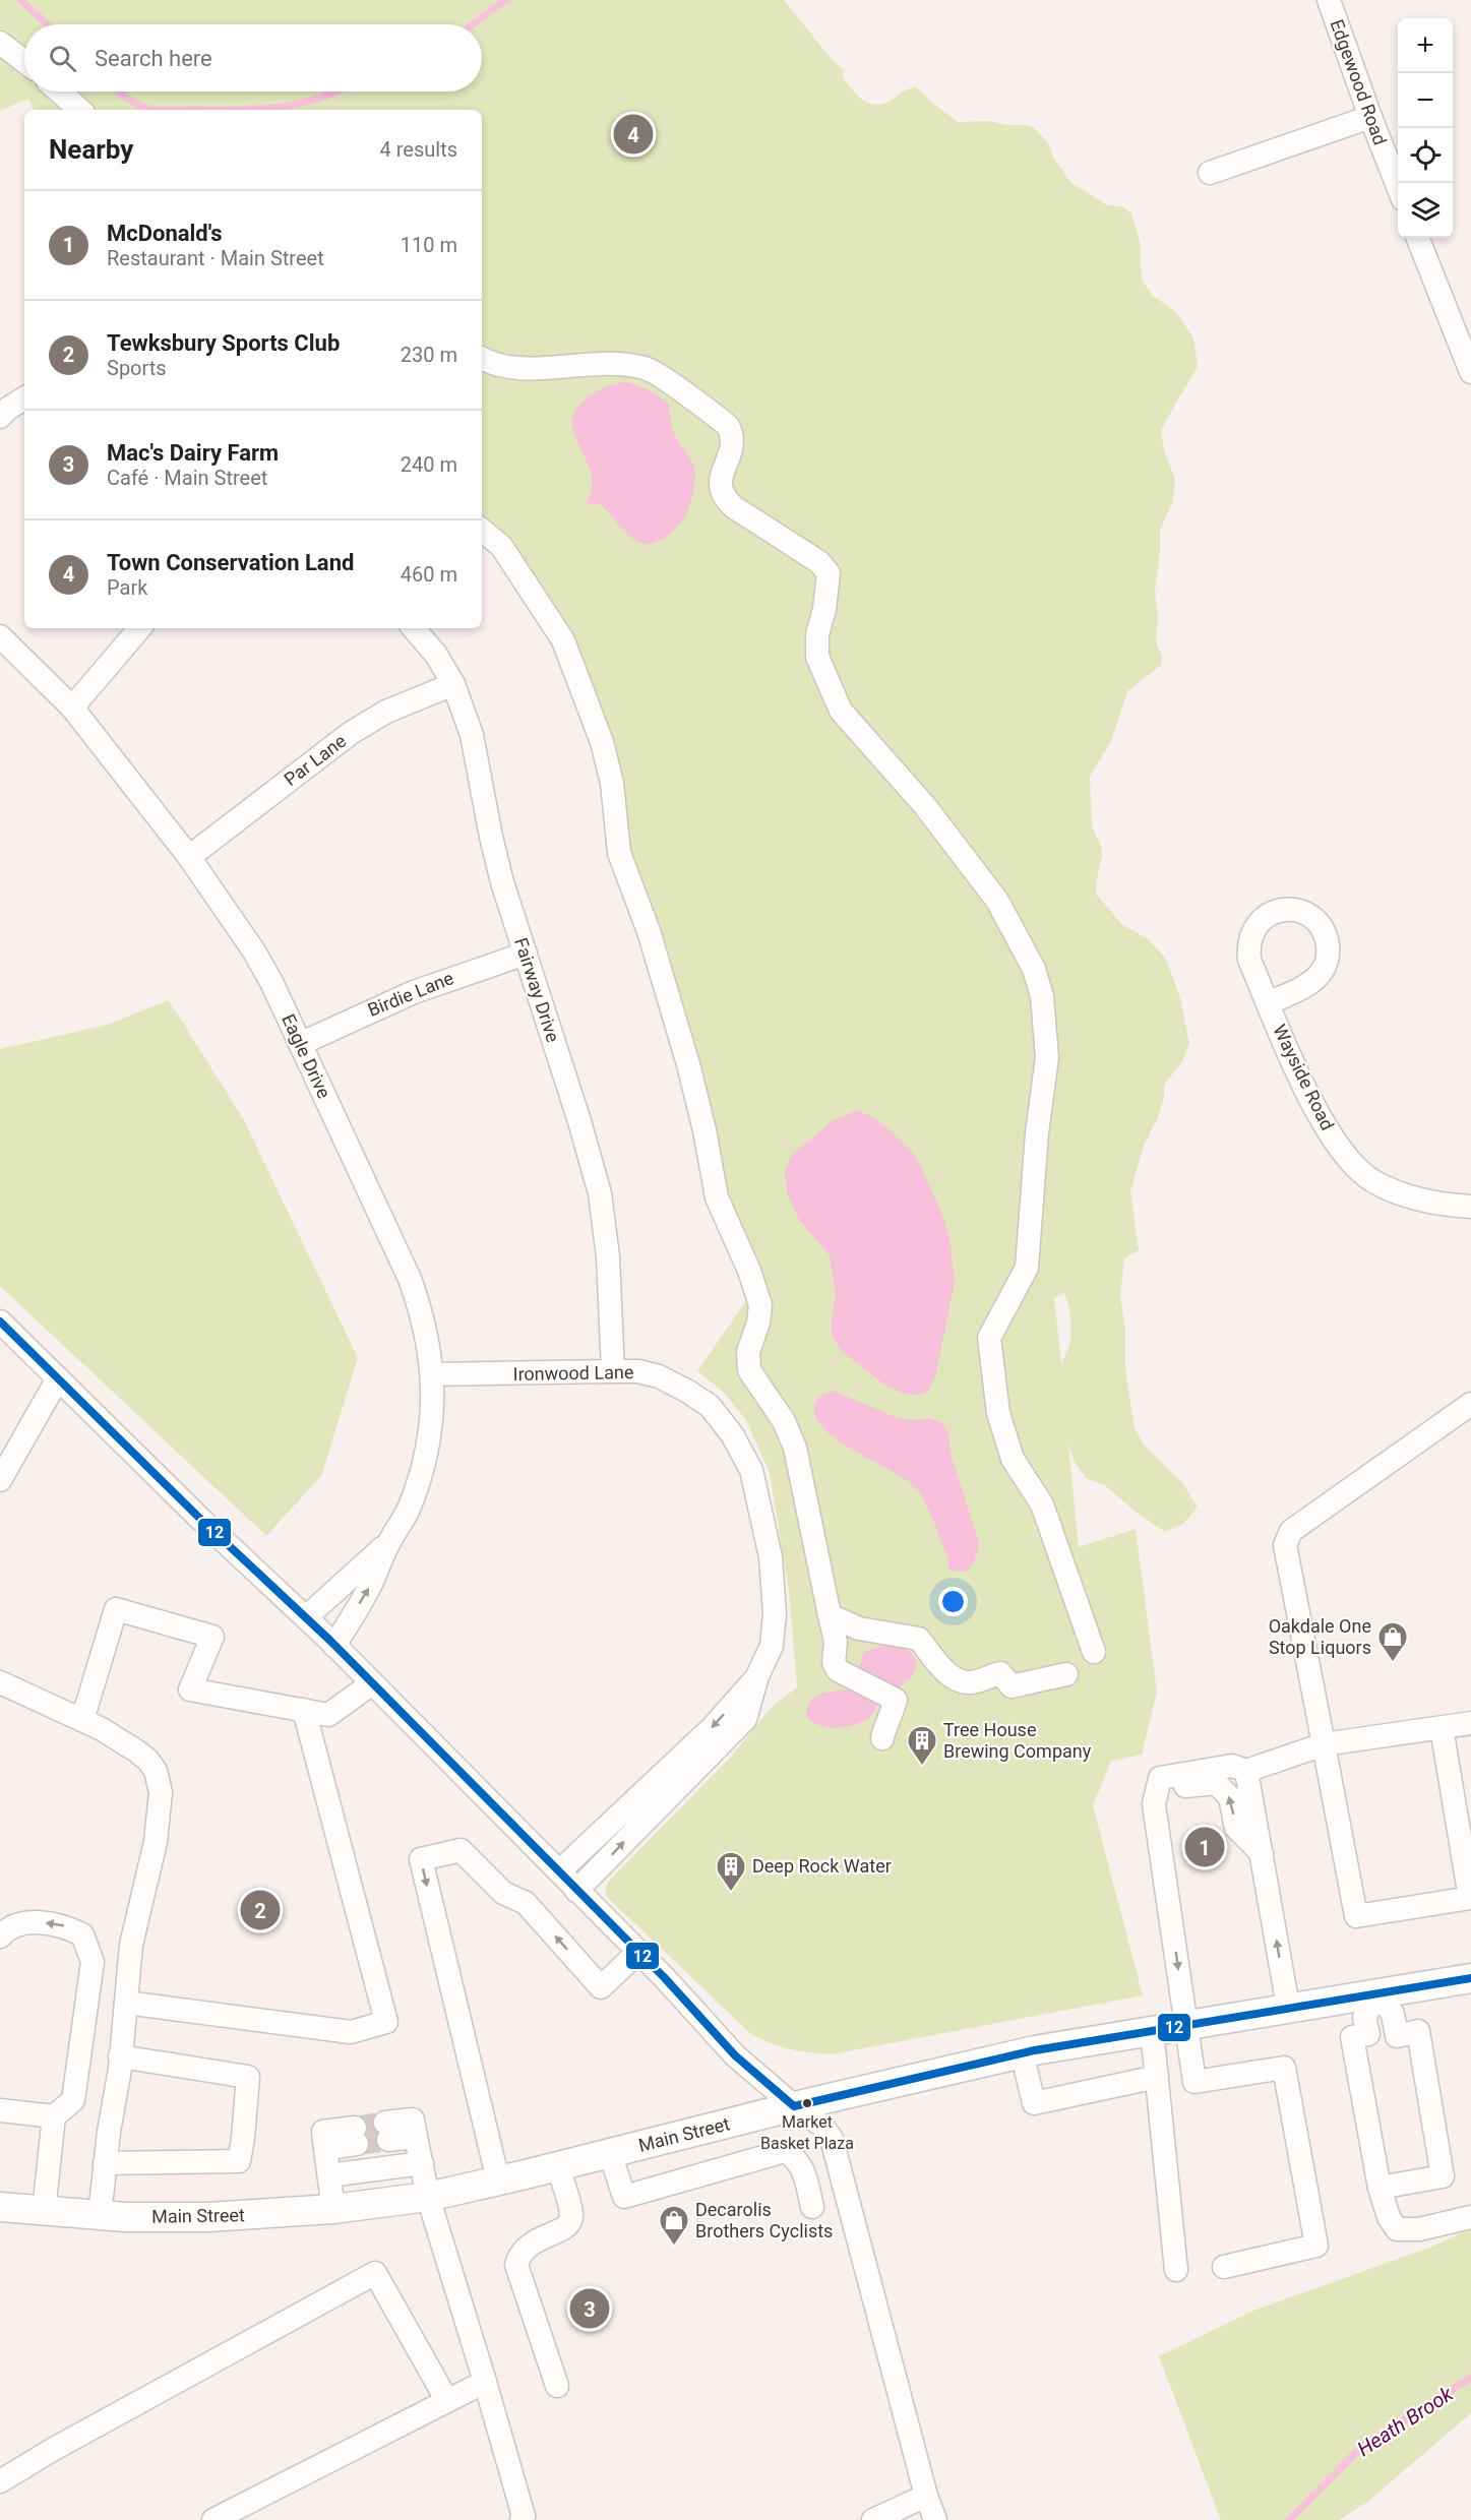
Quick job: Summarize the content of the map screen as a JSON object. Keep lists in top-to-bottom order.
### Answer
{
  "streets": {
    "main road": ["Main Street"],
    "street": [
      "Edgewood Road",
      "Par Lane",
      "Fairway Drive",
      "Birdie Lane",
      "Eagle Drive",
      "Wayside Road",
      "Ironwood Lane"
    ]
  },
  "crossings": [
    ["Par Lane", "Fairway Drive"],
    ["Par Lane", "Eagle Drive"],
    ["Fairway Drive", "Birdie Lane"],
    ["Fairway Drive", "Ironwood Lane"],
    ["Birdie Lane", "Eagle Drive"],
    ["Eagle Drive", "Ironwood Lane"]
  ],
  "water": ["Heath Brook"],
  "places": {
    "shop": ["Oakdale One Stop Liquors", "Decarolis Brothers Cyclists"],
    "building": ["Tree House Brewing Company", "Deep Rock Water"],
    "other": ["Market Basket Plaza"]
  },
  "lines": ["transit line 12"],
  "page": {
    "map_buttons": ["+", "−"],
    "search": "Search here",
    "heading": ["Nearby", "4 results"],
    "pins": [
      "4",
      "1",
      "2",
      "3"
    ],
    "list": [
      {
        "mark": "1",
        "name": "McDonald's",
        "note": "Restaurant · Main Street",
        "value": "110 m"
      },
      {
        "mark": "2",
        "name": "Tewksbury Sports Club",
        "note": "Sports",
        "value": "230 m"
      },
      {
        "mark": "3",
        "name": "Mac's Dairy Farm",
        "note": "Café · Main Street",
        "value": "240 m"
      },
      {
        "mark": "4",
        "name": "Town Conservation Land",
        "note": "Park",
        "value": "460 m"
      }
    ]
  }
}
